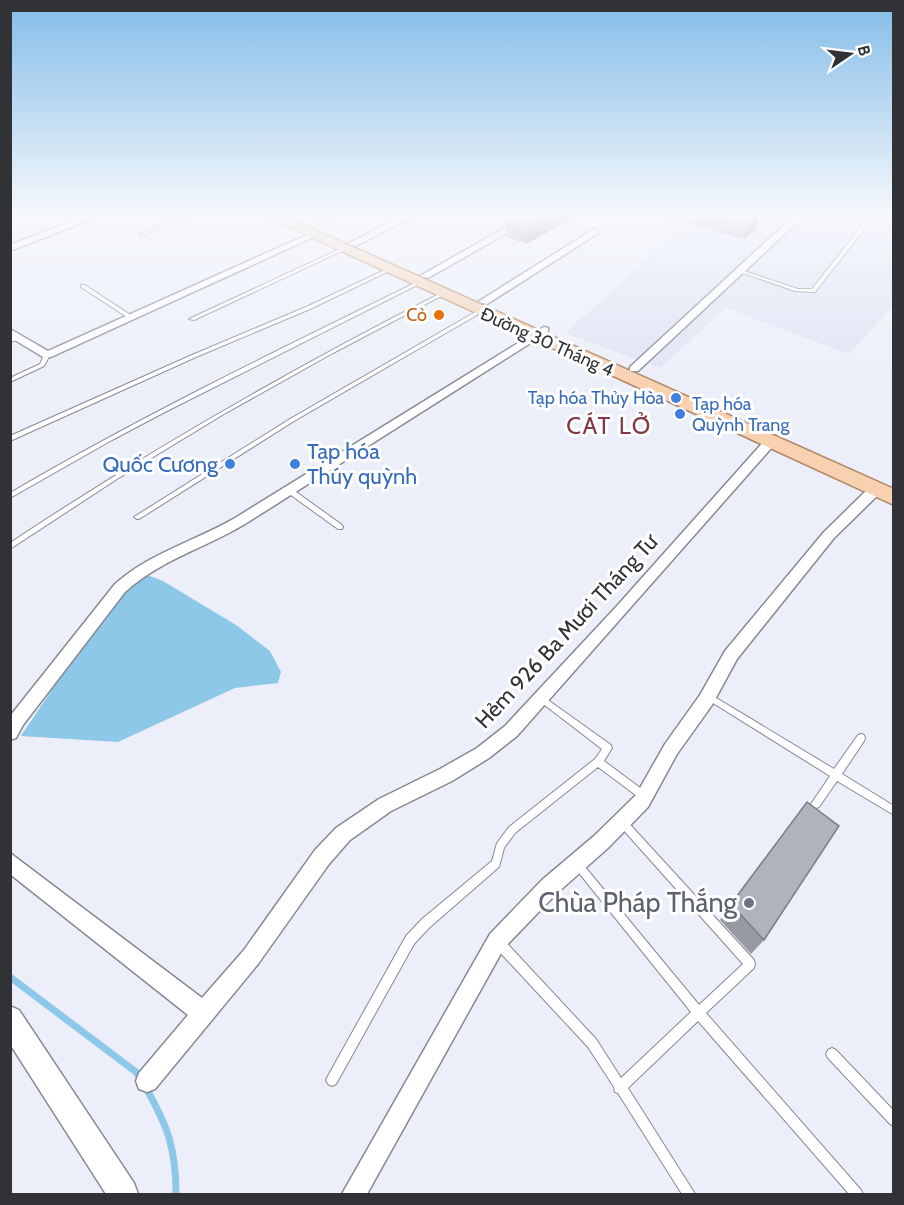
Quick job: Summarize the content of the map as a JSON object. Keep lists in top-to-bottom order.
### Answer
{
  "streets": {
    "main road": ["Đường 30 Tháng 4"],
    "street": ["Hẻm 926 Ba Mươi Tháng Tư"]
  },
  "crossings": [
    ["Đường 30 Tháng 4", "Hẻm 926 Ba Mươi Tháng Tư"]
  ],
  "districts": ["CÁT LỞ"],
  "places": [
    "Cỏ",
    "Tạp hóa Thủy Hòa",
    "Tạp hóa Quỳnh Trang",
    "Quốc Cương",
    "Tạp hóa Thúy quỳnh",
    "Chùa Pháp Thắng"
  ],
  "north": "right"
}
